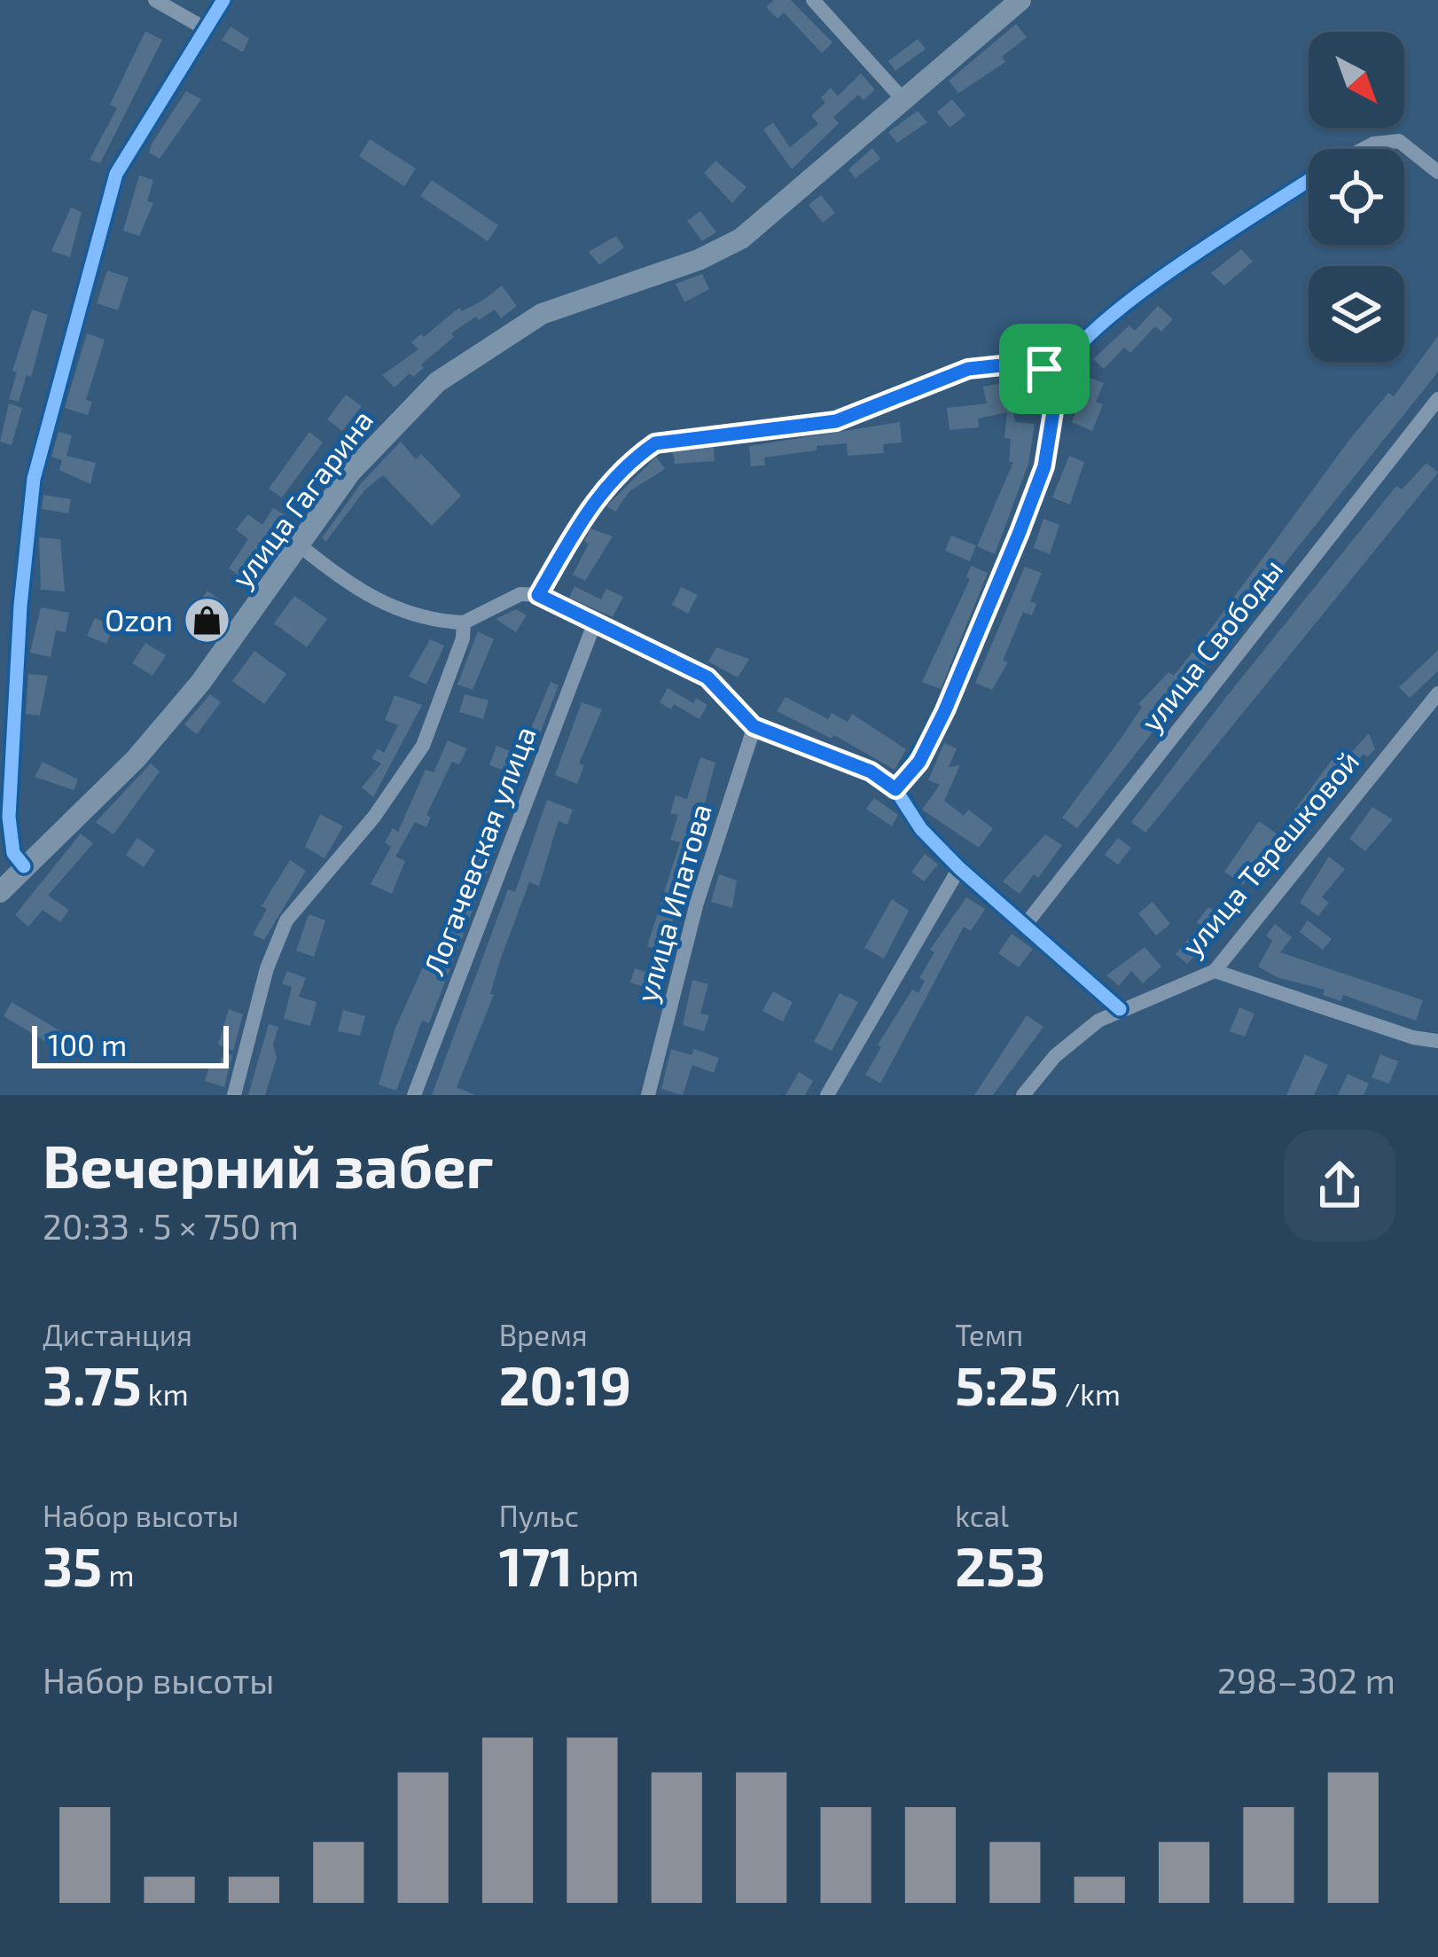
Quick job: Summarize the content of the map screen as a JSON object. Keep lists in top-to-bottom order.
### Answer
{
  "streets": {
    "main road": ["улица Гагарина"],
    "street": [
      "улица Свободы",
      "Логачевская улица",
      "улица Терешковой",
      "улица Ипатова"
    ]
  },
  "places": {
    "shop": ["Ozon"]
  },
  "scale_bar": "100 m",
  "north": "bottom right",
  "page": {
    "scale": "100 m",
    "heading": ["Вечерний забег", "20:33 · 5 × 750 m"],
    "stats": [
      ["Дистанция", "3.75 km"],
      ["Время", "20:19"],
      ["Темп", "5:25 /km"],
      ["Набор высоты", "35 m"],
      ["Пульс", "171 bpm"],
      ["kcal", "253"]
    ],
    "chart": ["Набор высоты", "298–302 m"]
  }
}
